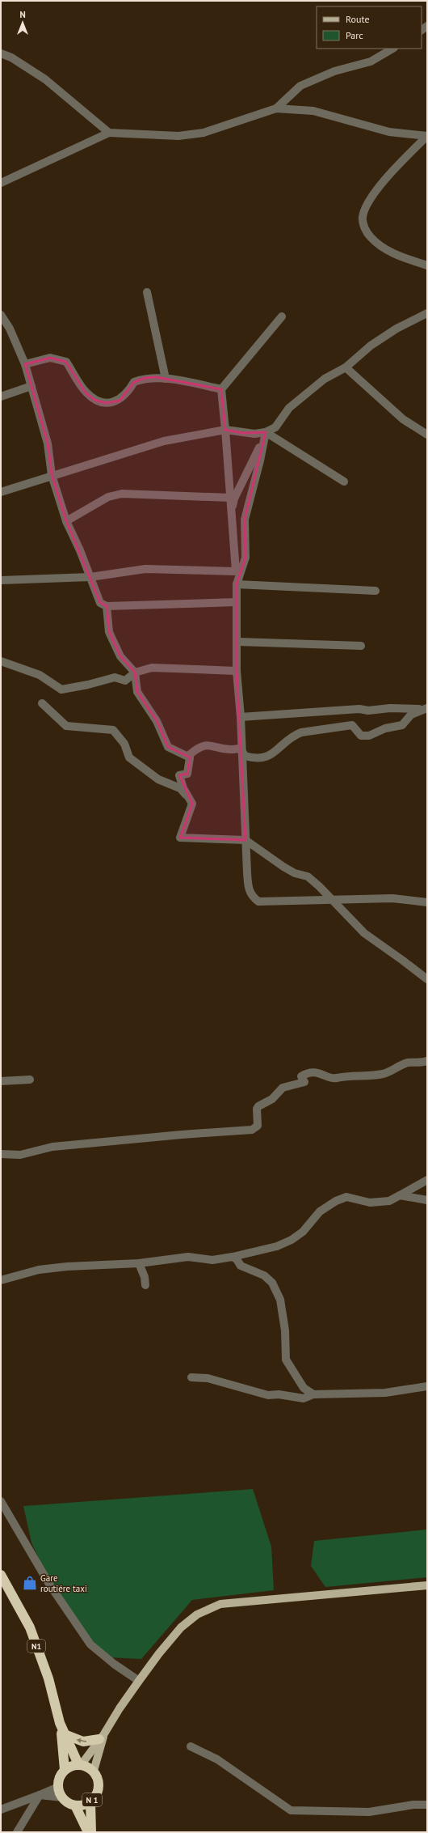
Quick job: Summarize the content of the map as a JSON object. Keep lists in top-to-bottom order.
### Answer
{
  "streets": {
    "highway": ["N1", "N 1"]
  },
  "crossings": [
    ["N1", "N 1"]
  ],
  "places": {
    "shop": ["Gare routiére taxi"]
  },
  "legend": ["Route", "Parc"],
  "north": "top"
}
